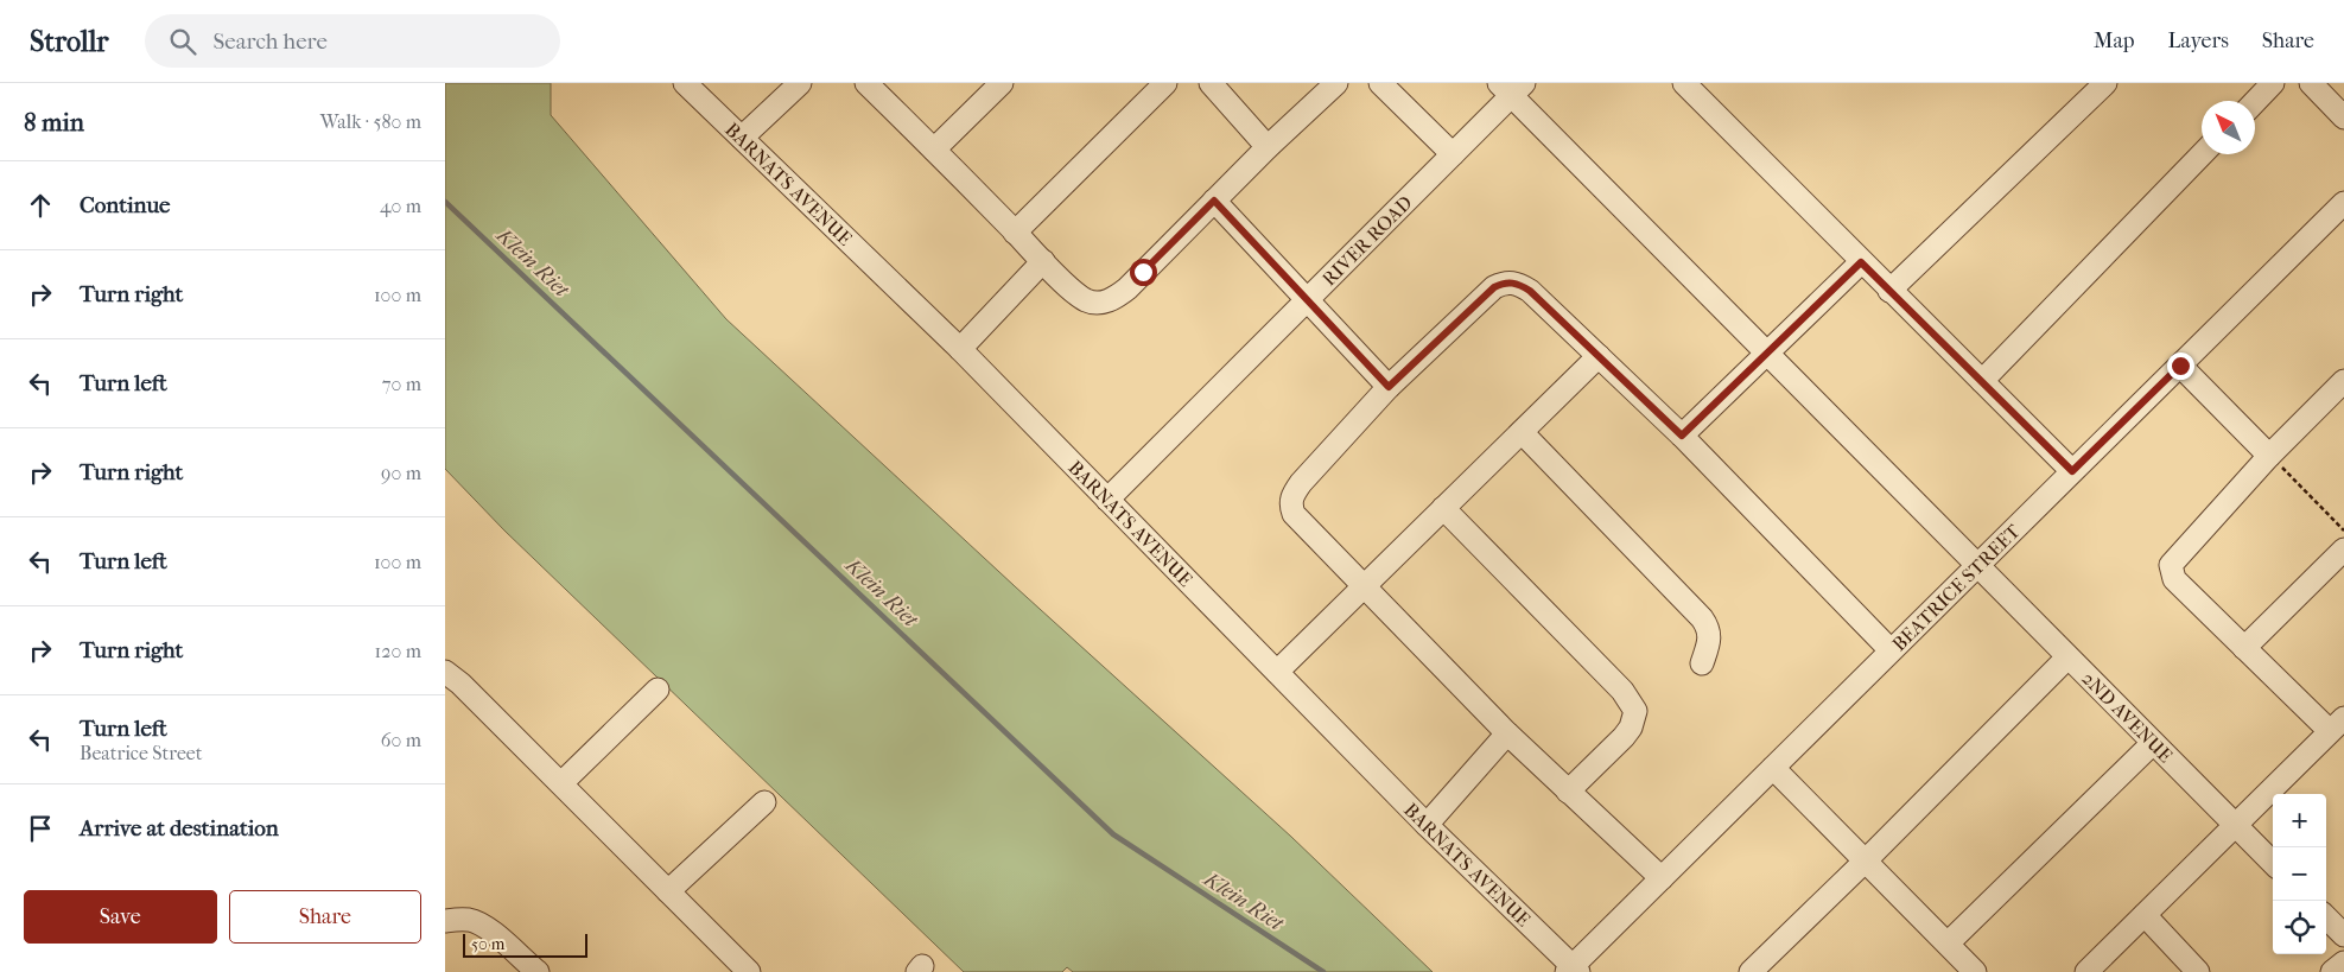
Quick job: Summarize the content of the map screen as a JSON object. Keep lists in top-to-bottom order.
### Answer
{
  "streets": {
    "street": [
      "BARNATS AVENUE",
      "RIVER ROAD",
      "BEATRICE STREET",
      "2ND AVENUE"
    ]
  },
  "crossings": [
    ["BARNATS AVENUE", "RIVER ROAD"],
    ["BARNATS AVENUE", "BEATRICE STREET"],
    ["RIVER ROAD", "2ND AVENUE"],
    ["BEATRICE STREET", "2ND AVENUE"]
  ],
  "water": ["Klein Riet"],
  "scale_bar": "50 m",
  "north": "top left",
  "page": {
    "header": "Strollr",
    "search": "Search here",
    "nav": ["Map", "Layers", "Share"],
    "heading": ["8 min", "Walk · 580 m"],
    "list": [
      ["Continue", "40 m"],
      ["Turn right", "100 m"],
      ["Turn left", "70 m"],
      ["Turn right", "90 m"],
      ["Turn left", "100 m"],
      ["Turn right", "120 m"],
      ["Turn left", "Beatrice Street", "60 m"],
      "Arrive at destination"
    ],
    "map_buttons": ["+", "−"],
    "buttons": ["Save", "Share"],
    "scale": "50 m"
  }
}
